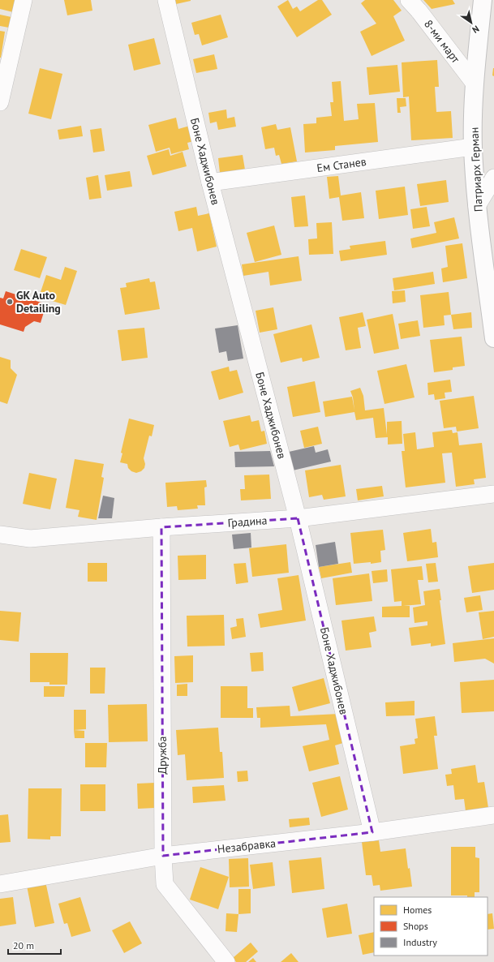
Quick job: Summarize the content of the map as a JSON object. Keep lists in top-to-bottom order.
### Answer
{
  "streets": {
    "street": [
      "8-ми март",
      "Боне Хаджибонев",
      "Ем Станев",
      "Патриарх Герман",
      "Градина",
      "Дружба",
      "Незабравка"
    ]
  },
  "crossings": [
    ["8-ми март", "Патриарх Герман"],
    ["Боне Хаджибонев", "Ем Станев"],
    ["Боне Хаджибонев", "Градина"],
    ["Боне Хаджибонев", "Незабравка"],
    ["Ем Станев", "Патриарх Герман"],
    ["Градина", "Дружба"],
    ["Дружба", "Незабравка"]
  ],
  "places": ["GK Auto Detailing"],
  "legend": ["Homes", "Shops", "Industry"],
  "scale_bar": "20 m",
  "north": "bottom right"
}
